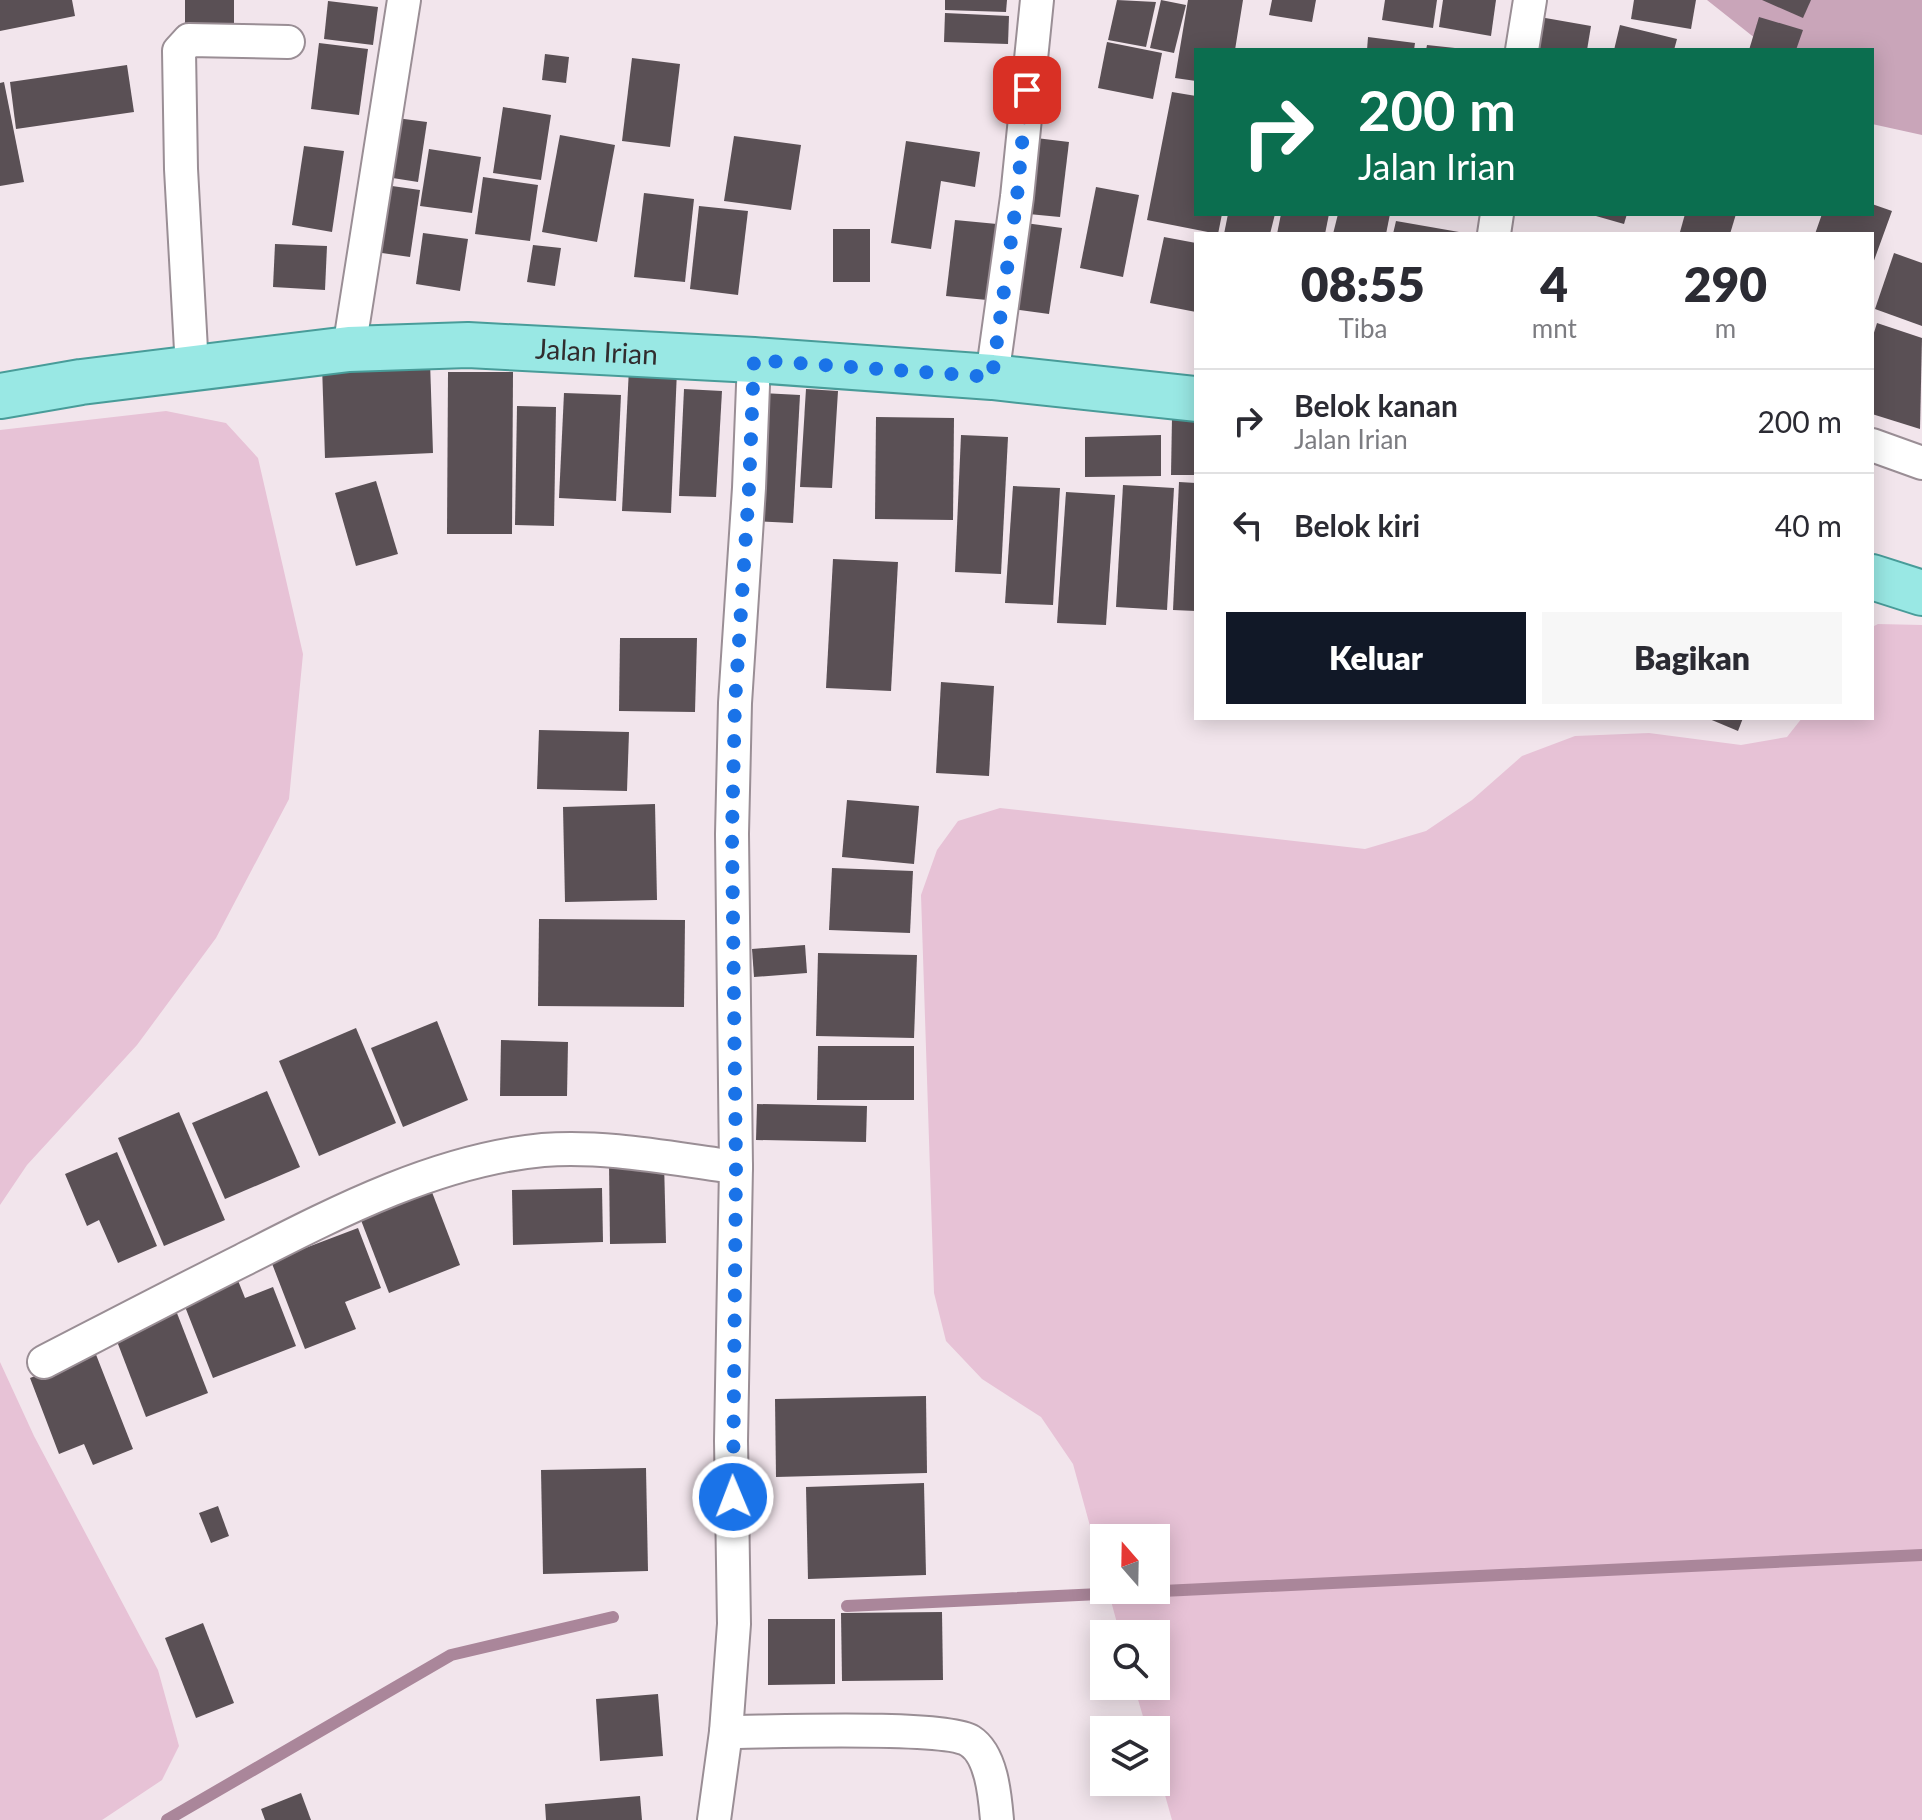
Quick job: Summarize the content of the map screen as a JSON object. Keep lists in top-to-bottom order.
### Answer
{
  "streets": {
    "main road": ["Jalan Irian"]
  },
  "north": "top",
  "page": {
    "turn": ["200 m", "Jalan Irian"],
    "eta": [
      "08:55",
      "Tiba",
      "4",
      "mnt",
      "290",
      "m"
    ],
    "list": [
      {
        "name": "Belok kanan",
        "note": "Jalan Irian",
        "value": "200 m"
      },
      {
        "name": "Belok kiri",
        "value": "40 m"
      }
    ],
    "buttons": ["Keluar", "Bagikan"]
  }
}
